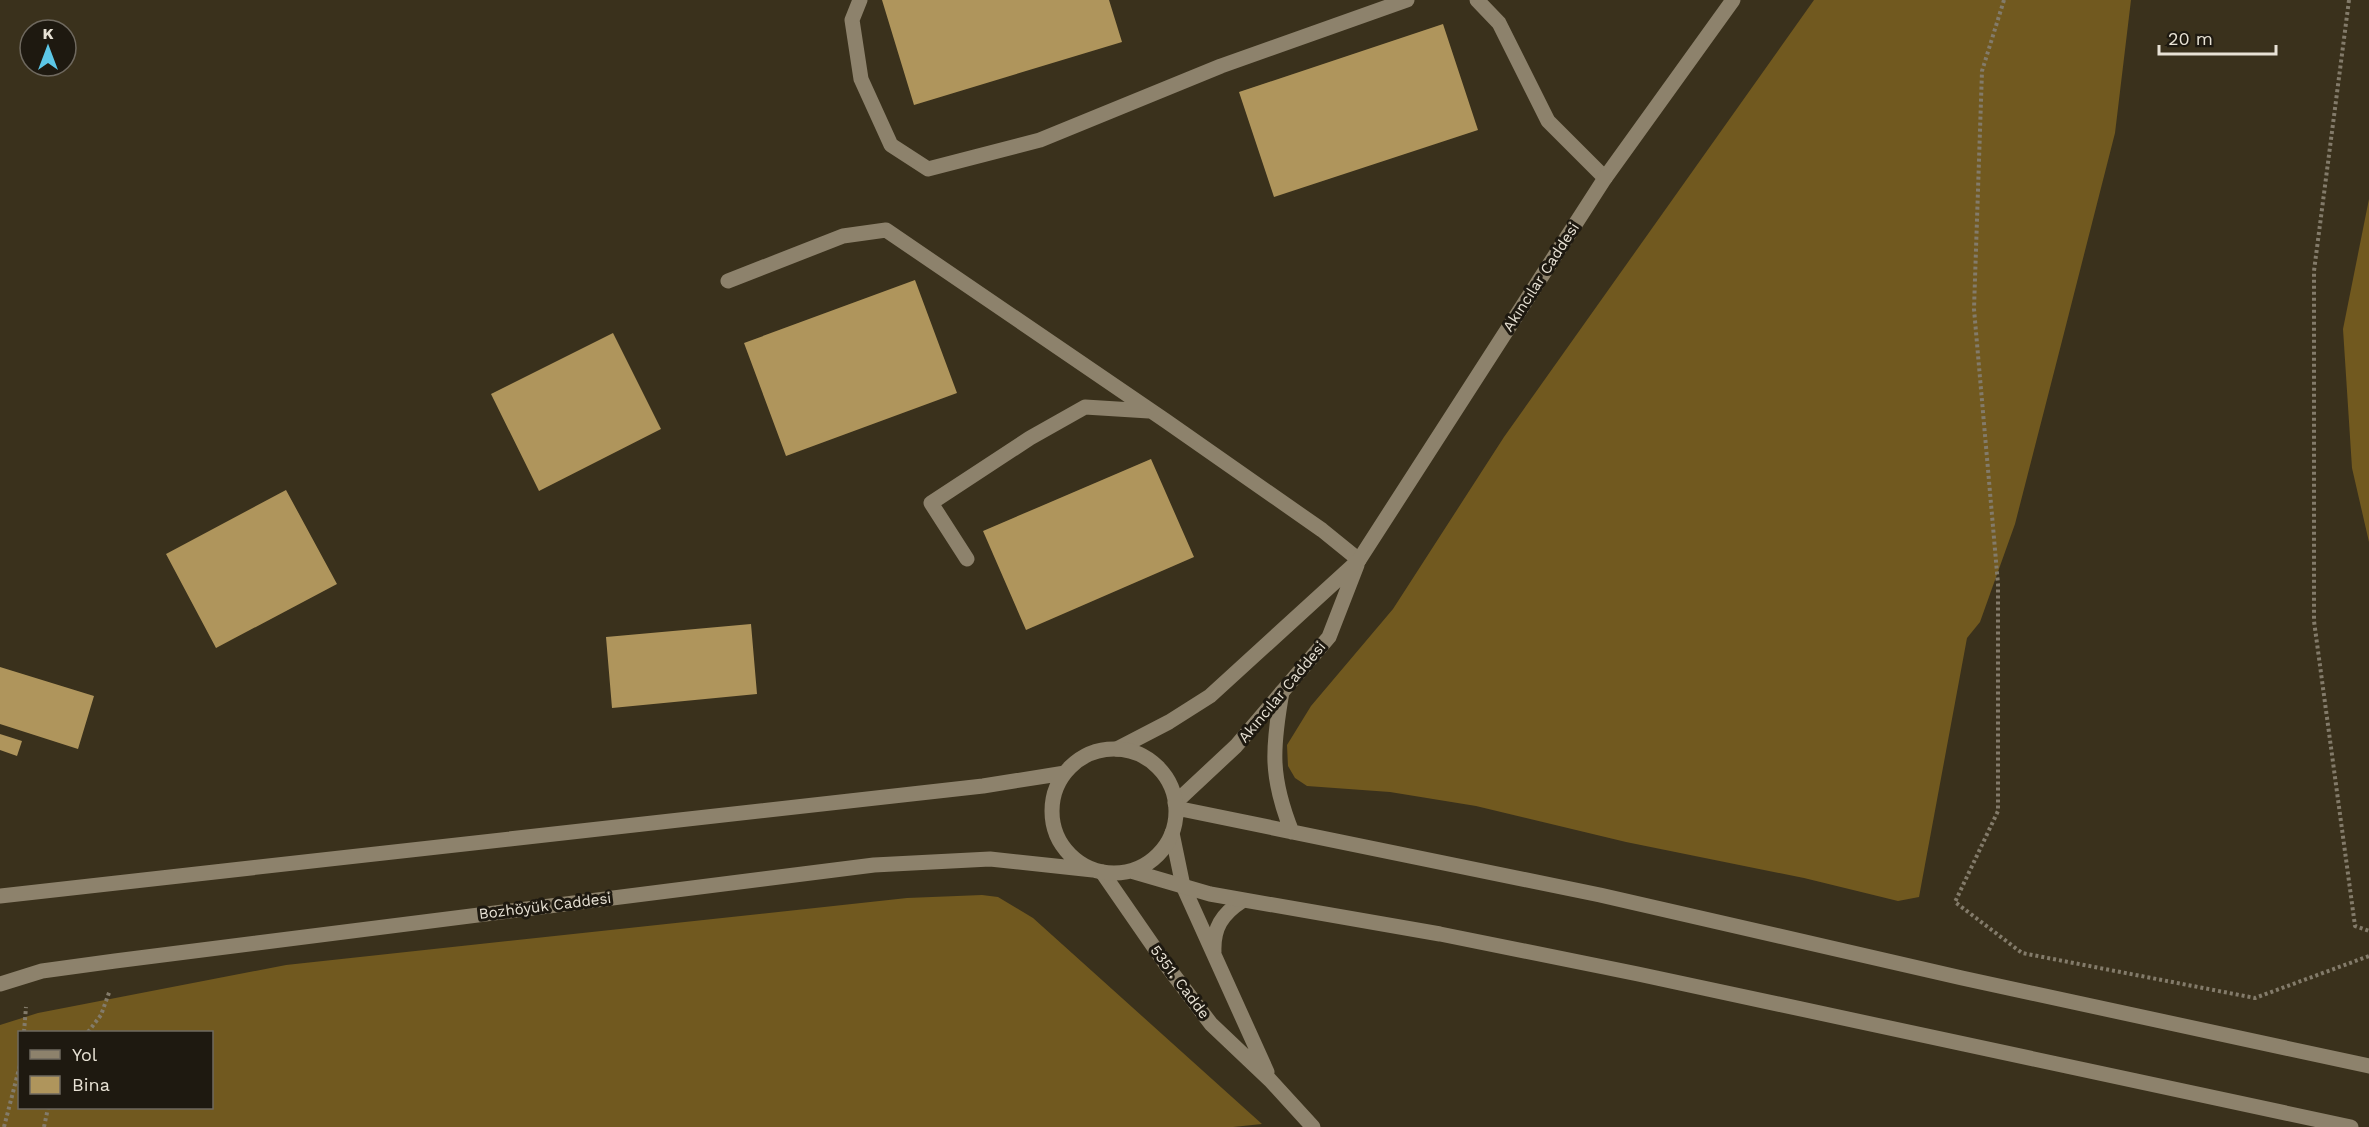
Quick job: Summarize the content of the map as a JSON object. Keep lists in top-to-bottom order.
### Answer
{
  "streets": {
    "main road": ["Akıncılar Caddesi", "Bozhöyük Caddesi", "5351. Cadde"]
  },
  "crossings": [
    ["Akıncılar Caddesi", "Bozhöyük Caddesi"],
    ["Akıncılar Caddesi", "5351. Cadde"],
    ["Bozhöyük Caddesi", "5351. Cadde"]
  ],
  "legend": ["Yol", "Bina"],
  "scale_bar": "20 m",
  "north": "top"
}
